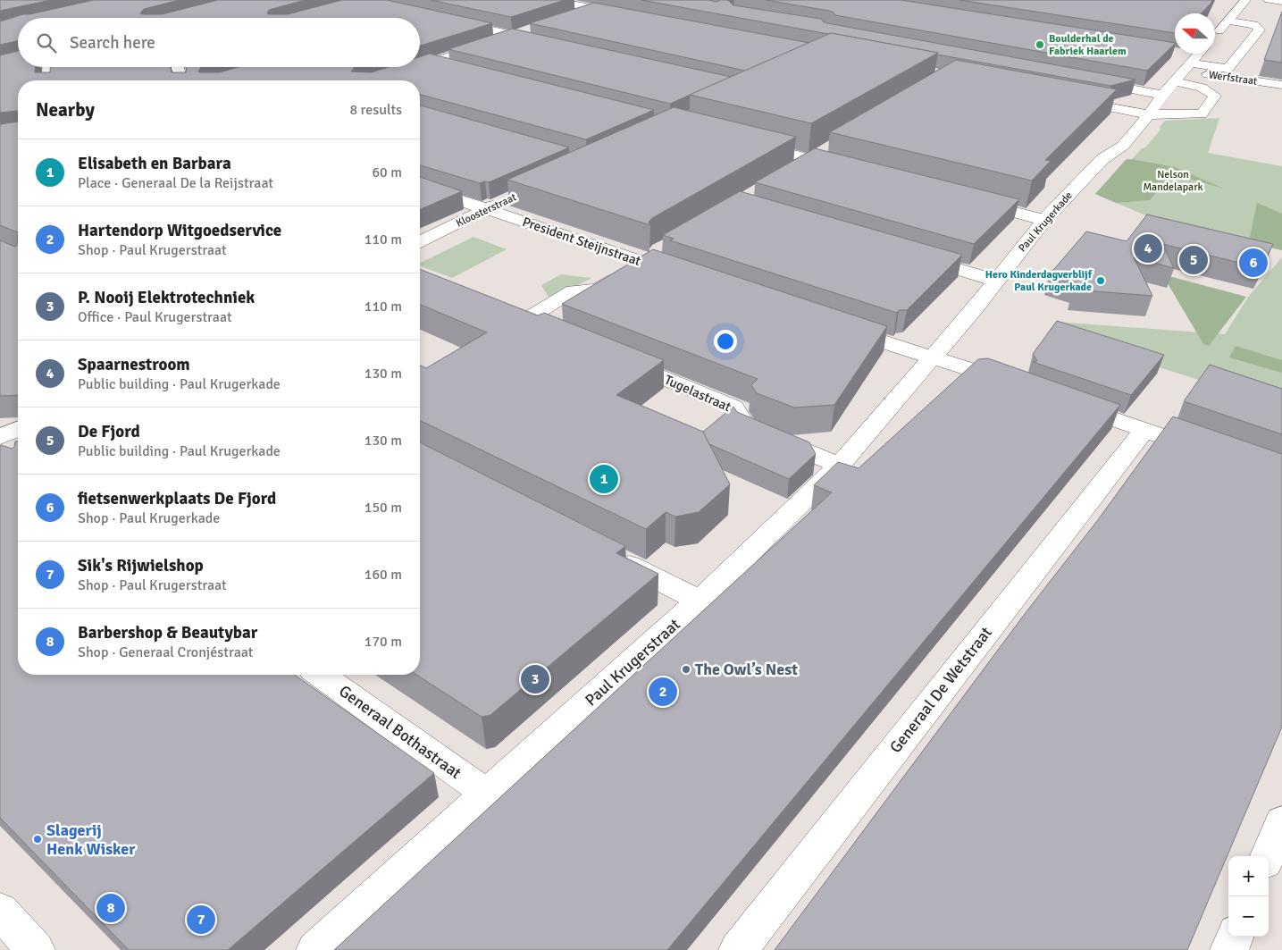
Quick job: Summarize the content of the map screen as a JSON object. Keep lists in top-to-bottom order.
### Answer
{
  "streets": {
    "street": [
      "Werfstraat",
      "Kloosterstraat",
      "Paul Krugerkade",
      "President Steijnstraat",
      "Tugelastraat",
      "Paul Krugerstraat",
      "Generaal De Wetstraat",
      "Generaal Bothastraat"
    ]
  },
  "crossings": [
    ["Werfstraat", "Paul Krugerkade"],
    ["Kloosterstraat", "President Steijnstraat"],
    ["Paul Krugerkade", "Paul Krugerstraat"],
    ["Tugelastraat", "Paul Krugerstraat"],
    ["Paul Krugerstraat", "Generaal Bothastraat"]
  ],
  "parks": ["Nelson Mandelapark"],
  "places": [
    "Boulderhal de Fabriek Haarlem",
    "Hero Kinderdagverblijf Paul Krugerkade",
    "The Owl’s Nest",
    "Slagerij Henk Wisker"
  ],
  "north": "left",
  "page": {
    "search": "Search here",
    "heading": ["Nearby", "8 results"],
    "list": [
      {
        "mark": "1",
        "name": "Elisabeth en Barbara",
        "note": "Place · Generaal De la Reijstraat",
        "value": "60 m"
      },
      {
        "mark": "2",
        "name": "Hartendorp Witgoedservice",
        "note": "Shop · Paul Krugerstraat",
        "value": "110 m"
      },
      {
        "mark": "3",
        "name": "P. Nooij Elektrotechniek",
        "note": "Office · Paul Krugerstraat",
        "value": "110 m"
      },
      {
        "mark": "4",
        "name": "Spaarnestroom",
        "note": "Public building · Paul Krugerkade",
        "value": "130 m"
      },
      {
        "mark": "5",
        "name": "De Fjord",
        "note": "Public building · Paul Krugerkade",
        "value": "130 m"
      },
      {
        "mark": "6",
        "name": "fietsenwerkplaats De Fjord",
        "note": "Shop · Paul Krugerkade",
        "value": "150 m"
      },
      {
        "mark": "7",
        "name": "Sik's Rijwielshop",
        "note": "Shop · Paul Krugerstraat",
        "value": "160 m"
      },
      {
        "mark": "8",
        "name": "Barbershop & Beautybar",
        "note": "Shop · Generaal Cronjéstraat",
        "value": "170 m"
      }
    ],
    "pins": [
      "4",
      "5",
      "6",
      "1",
      "3",
      "2",
      "8",
      "7"
    ],
    "map_buttons": ["+", "−"]
  }
}
